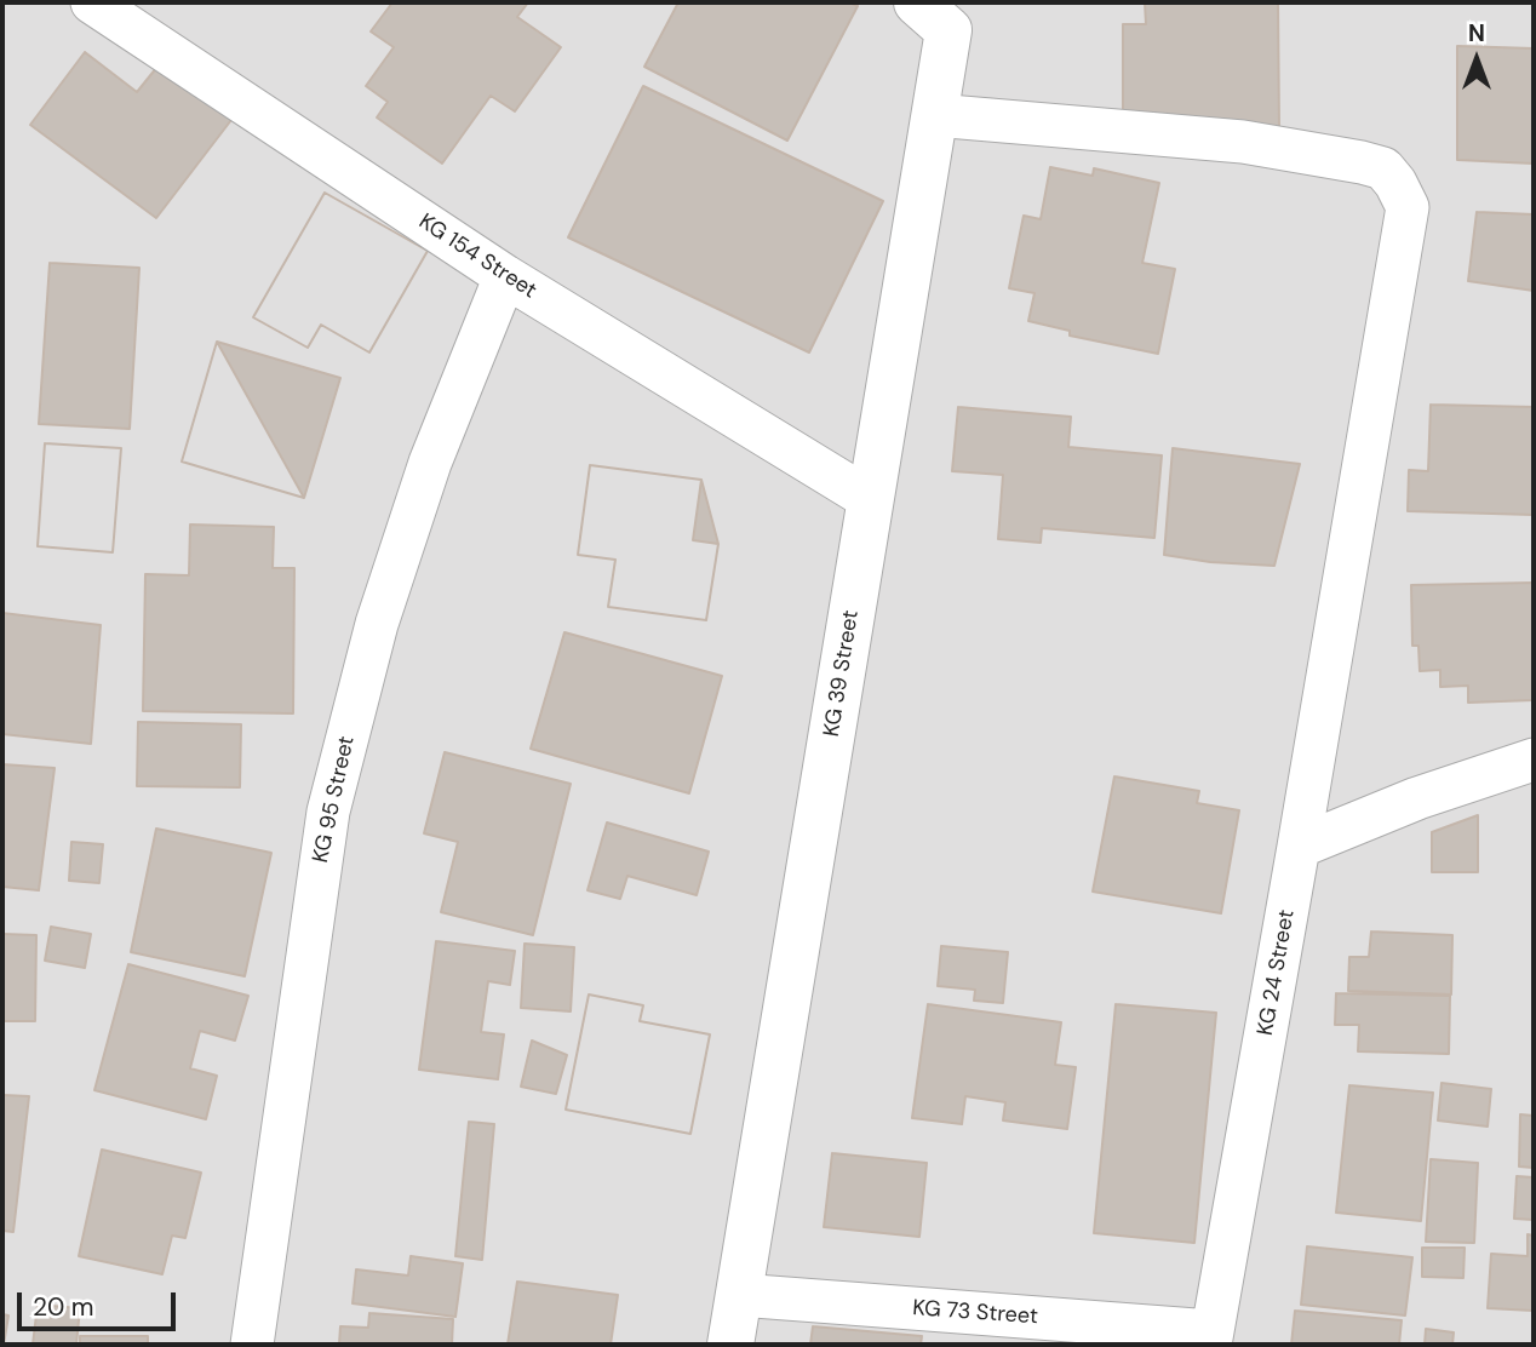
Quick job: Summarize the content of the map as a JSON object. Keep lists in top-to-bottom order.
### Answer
{
  "streets": {
    "street": [
      "KG 154 Street",
      "KG 39 Street",
      "KG 95 Street",
      "KG 24 Street",
      "KG 73 Street"
    ]
  },
  "crossings": [
    ["KG 154 Street", "KG 39 Street"],
    ["KG 154 Street", "KG 95 Street"],
    ["KG 39 Street", "KG 24 Street"],
    ["KG 39 Street", "KG 73 Street"],
    ["KG 24 Street", "KG 73 Street"]
  ],
  "scale_bar": "20 m",
  "north": "top"
}
